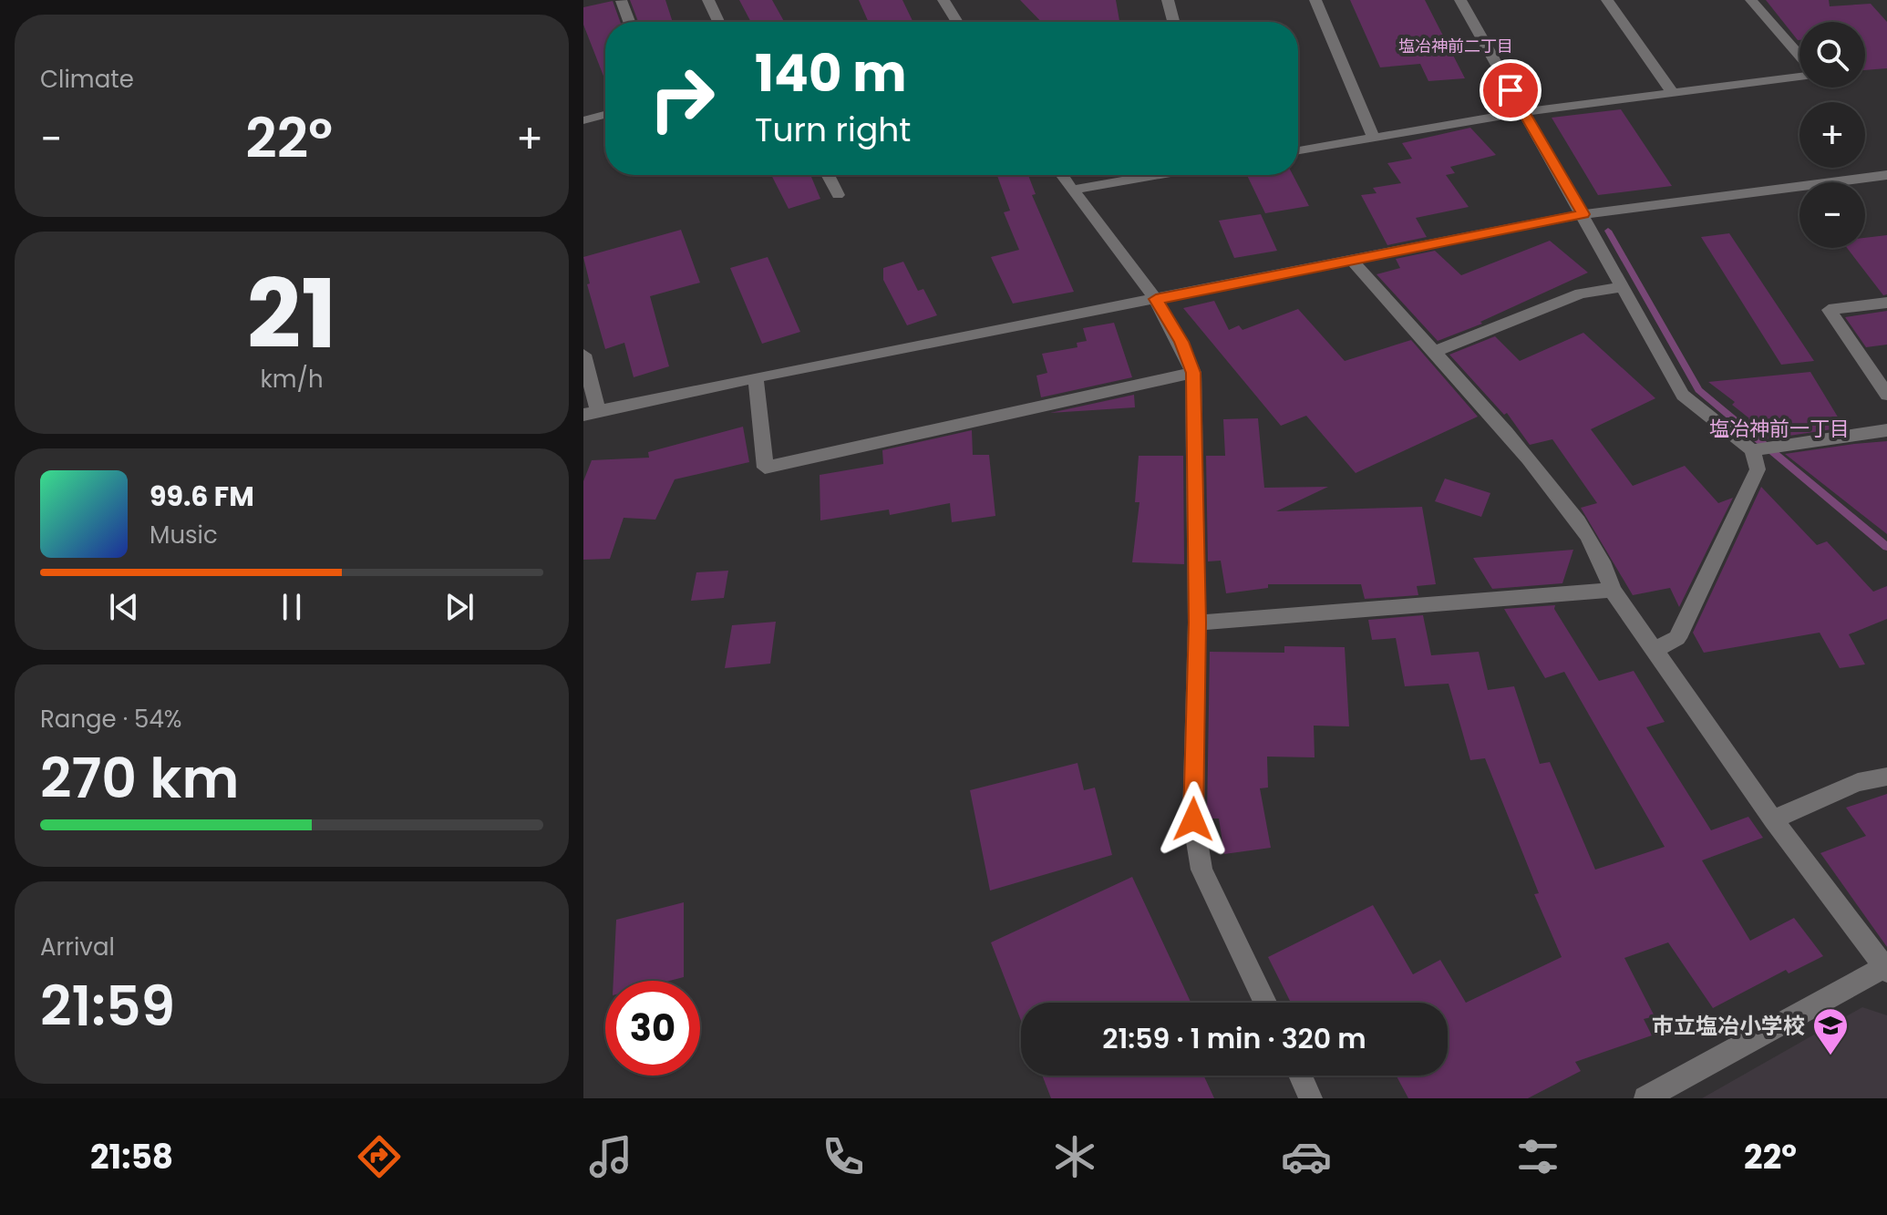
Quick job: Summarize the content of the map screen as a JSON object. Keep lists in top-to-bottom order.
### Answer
{
  "districts": ["塩冶神前二丁目", "塩冶神前一丁目"],
  "places": {
    "school or university": ["市立塩冶小学校"]
  },
  "page": {
    "tile": [
      "Climate",
      ["21", "km/h"],
      ["Range · 54%", "270 km"],
      ["Arrival", "21:59"]
    ],
    "map_buttons": ["+", "−"],
    "turn": ["140 m", "Turn right"],
    "heat": ["−", "22°", "+"],
    "song": ["99.6 FM", "Music"],
    "limit": "30",
    "trip": "21:59 · 1 min · 320 m",
    "tabs": ["21:58", "22°"]
  }
}
